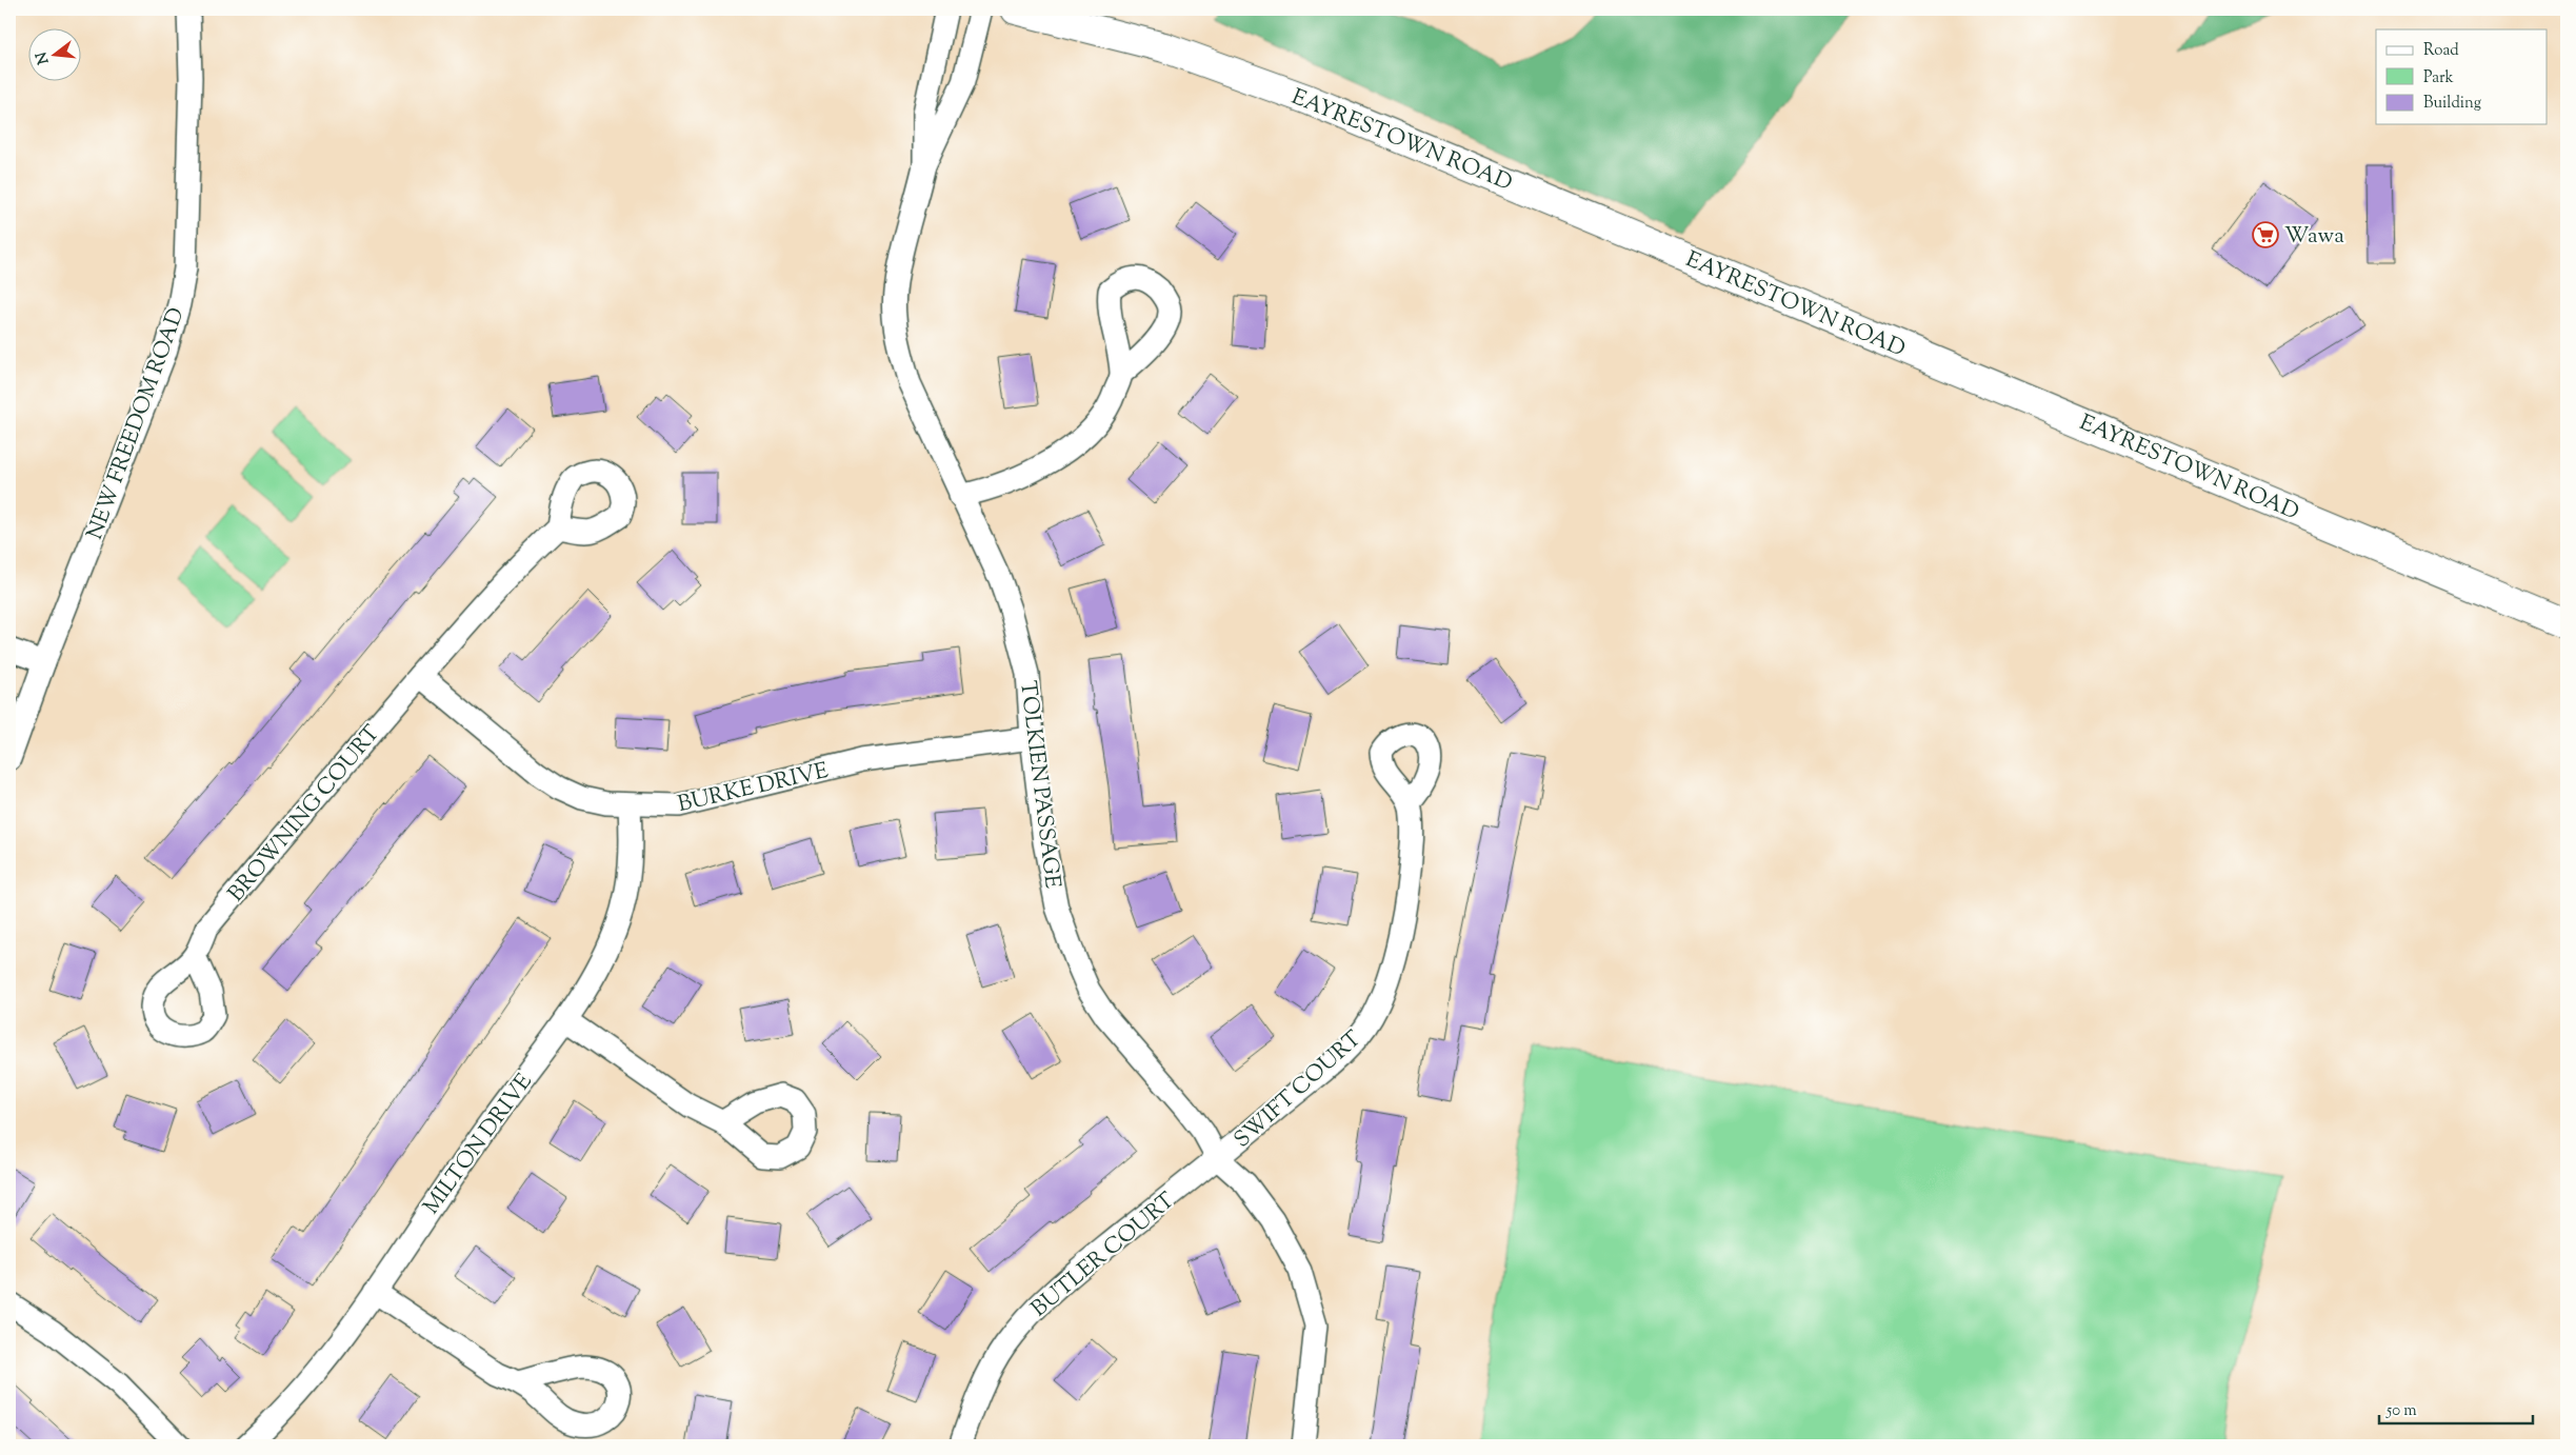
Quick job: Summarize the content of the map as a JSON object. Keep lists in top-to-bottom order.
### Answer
{
  "streets": {
    "street": [
      "EAYRESTOWN ROAD",
      "NEW FREEDOM ROAD",
      "TOLKIEN PASSAGE",
      "BURKE DRIVE",
      "BROWNING COURT",
      "SWIFT COURT",
      "MILTON DRIVE",
      "BUTLER COURT"
    ]
  },
  "crossings": [
    ["TOLKIEN PASSAGE", "BURKE DRIVE"],
    ["TOLKIEN PASSAGE", "SWIFT COURT"],
    ["TOLKIEN PASSAGE", "BUTLER COURT"],
    ["BURKE DRIVE", "BROWNING COURT"],
    ["BURKE DRIVE", "MILTON DRIVE"],
    ["SWIFT COURT", "BUTLER COURT"]
  ],
  "places": {
    "supermarket": ["Wawa"]
  },
  "legend": ["Road", "Park", "Building"],
  "scale_bar": "50 m",
  "north": "left"
}
